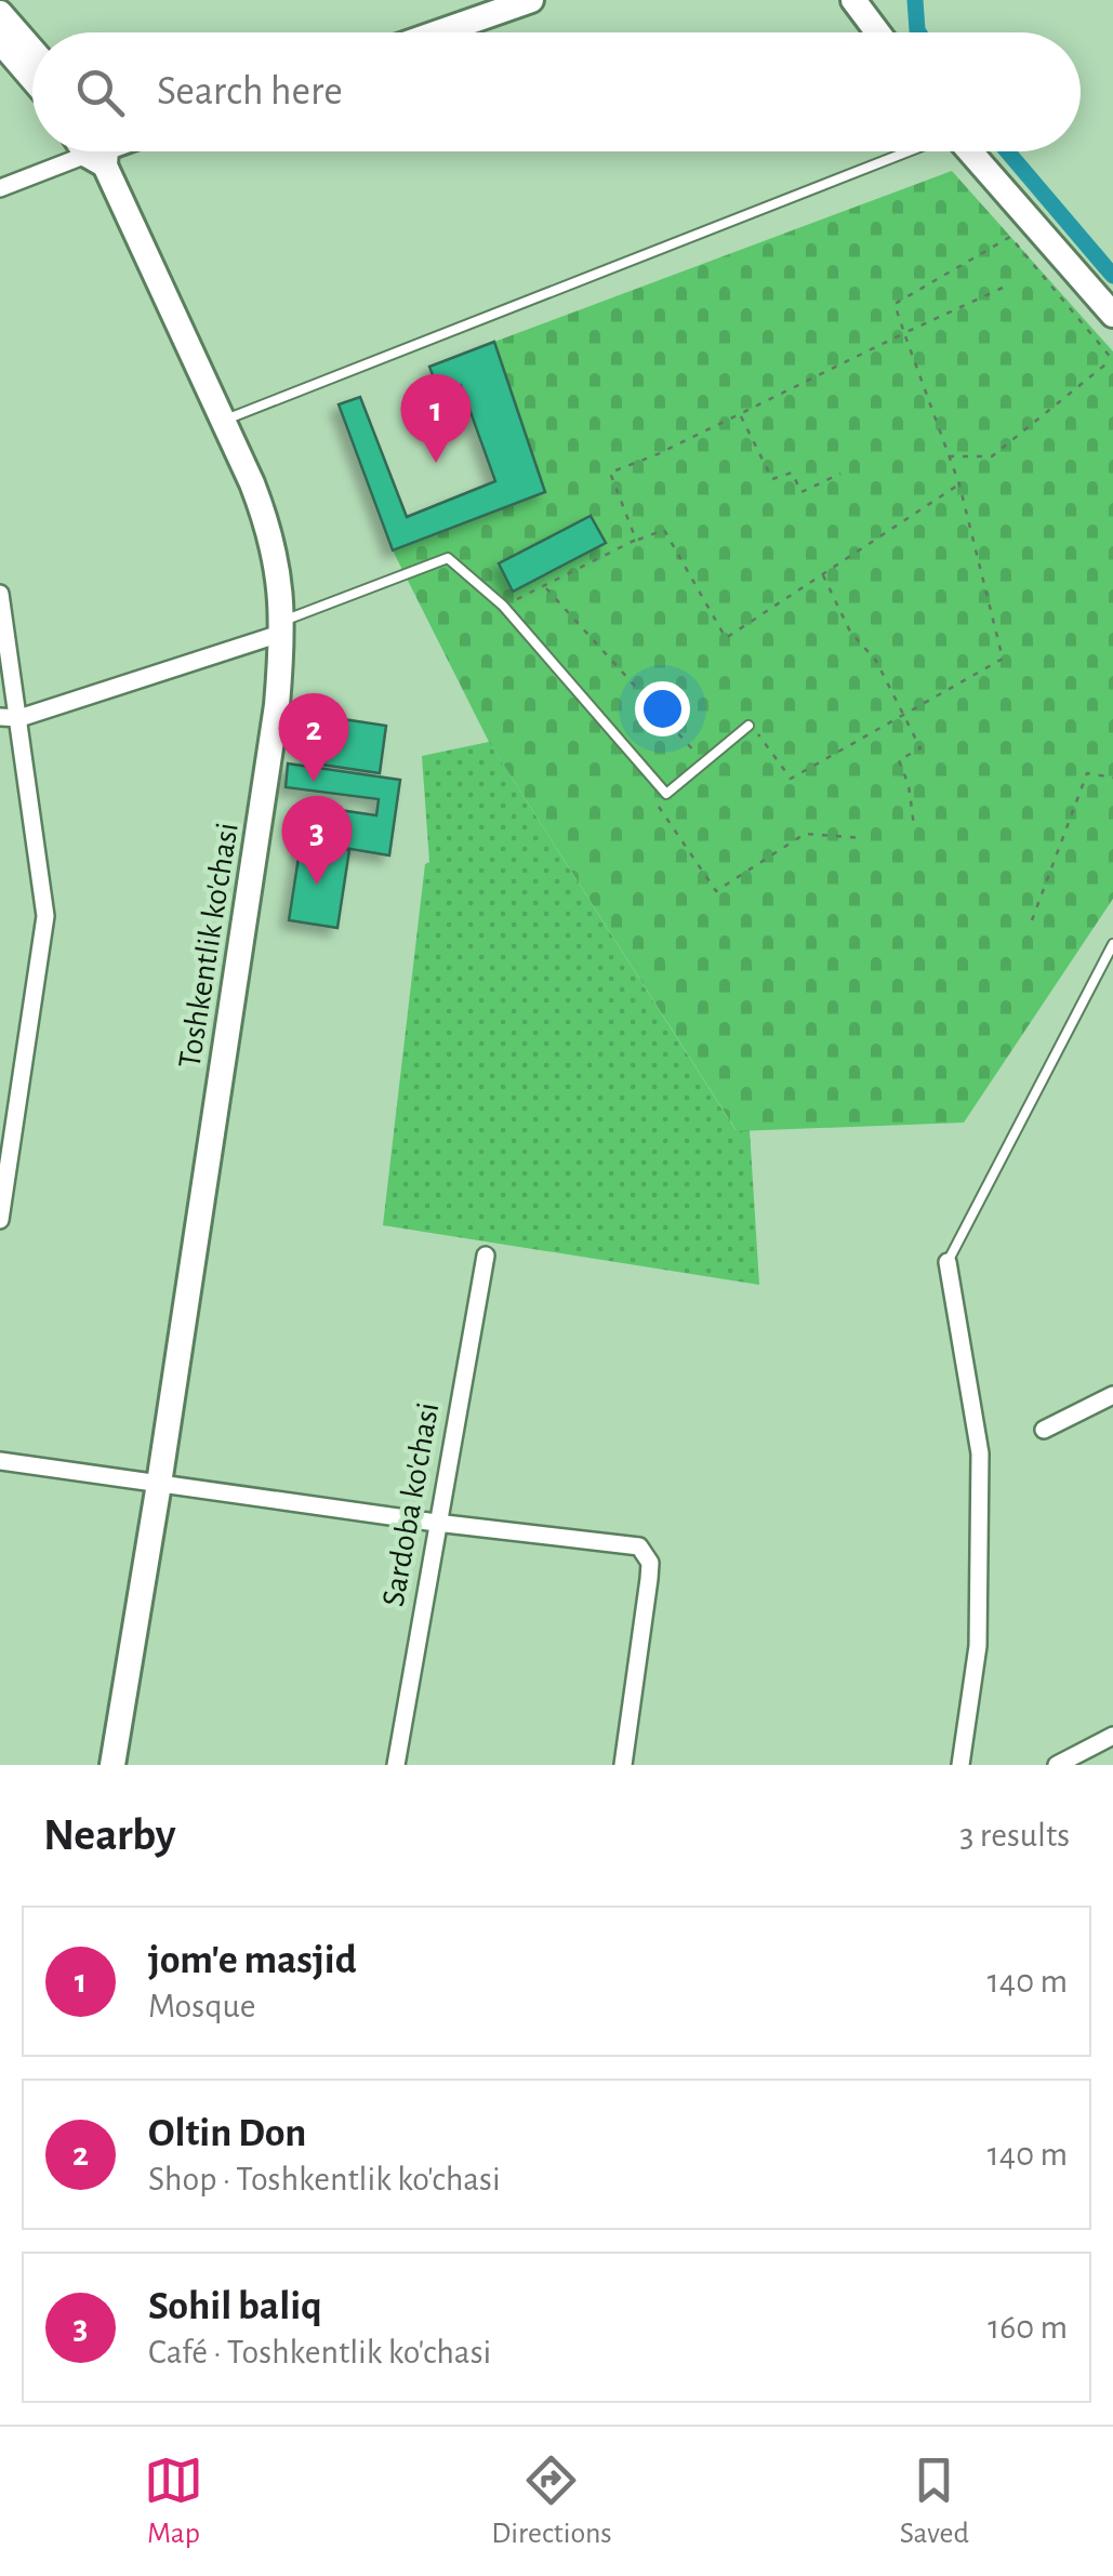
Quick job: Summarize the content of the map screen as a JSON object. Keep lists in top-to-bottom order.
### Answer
{
  "streets": {
    "main road": ["Toshkentlik ko'chasi"],
    "street": ["Sardoba ko'chasi"]
  },
  "page": {
    "search": "Search here",
    "pins": ["1", "2", "3"],
    "heading": ["Nearby", "3 results"],
    "list": [
      {
        "mark": "1",
        "name": "jom'e masjid",
        "note": "Mosque",
        "value": "140 m"
      },
      {
        "mark": "2",
        "name": "Oltin Don",
        "note": "Shop · Toshkentlik ko'chasi",
        "value": "140 m"
      },
      {
        "mark": "3",
        "name": "Sohil baliq",
        "note": "Café · Toshkentlik ko'chasi",
        "value": "160 m"
      }
    ],
    "nav": ["Map", "Directions", "Saved"]
  }
}
